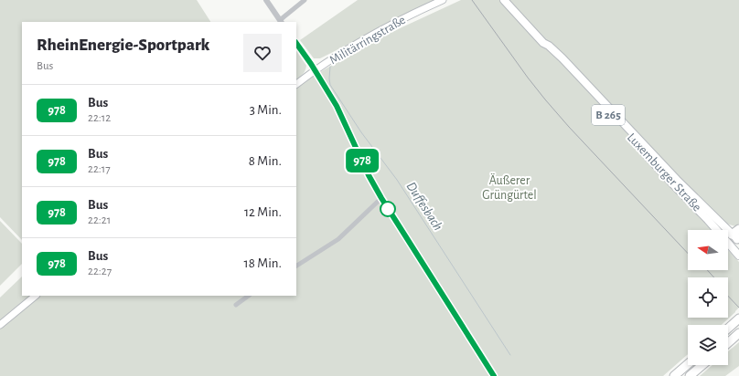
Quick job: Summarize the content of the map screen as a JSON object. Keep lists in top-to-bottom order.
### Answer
{
  "streets": {
    "main road": ["Militärringstraße", "B 265", "Luxemburger Straße"]
  },
  "water": ["Duffesbach"],
  "parks": ["Äußerer Grüngürtel"],
  "lines": ["bus line 978"],
  "north": "left",
  "page": {
    "on_map": "978",
    "heading": ["RheinEnergie-Sportpark", "Bus"],
    "list": [
      {
        "mark": "978",
        "name": "Bus",
        "note": "22:12",
        "value": "3 Min."
      },
      {
        "mark": "978",
        "name": "Bus",
        "note": "22:17",
        "value": "8 Min."
      },
      {
        "mark": "978",
        "name": "Bus",
        "note": "22:21",
        "value": "12 Min."
      },
      {
        "mark": "978",
        "name": "Bus",
        "note": "22:27",
        "value": "18 Min."
      }
    ]
  }
}
